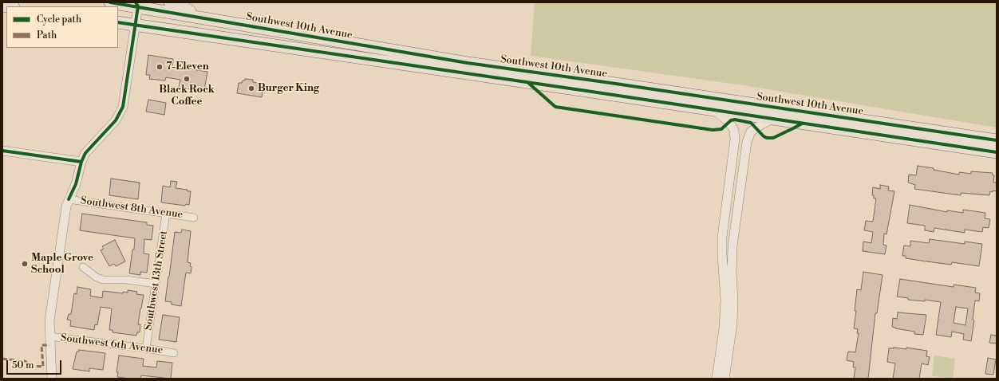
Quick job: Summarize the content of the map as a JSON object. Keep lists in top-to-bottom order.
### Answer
{
  "streets": {
    "highway": ["Southwest 10th Avenue"],
    "street": ["Southwest 8th Avenue", "Southwest 13th Street", "Southwest 6th Avenue"]
  },
  "crossings": [
    ["Southwest 8th Avenue", "Southwest 13th Street"],
    ["Southwest 13th Street", "Southwest 6th Avenue"]
  ],
  "places": [
    "7-Eleven",
    "Black Rock Coffee",
    "Burger King",
    "Maple Grove School"
  ],
  "legend": ["Cycle path", "Path"],
  "scale_bar": "50 m"
}
